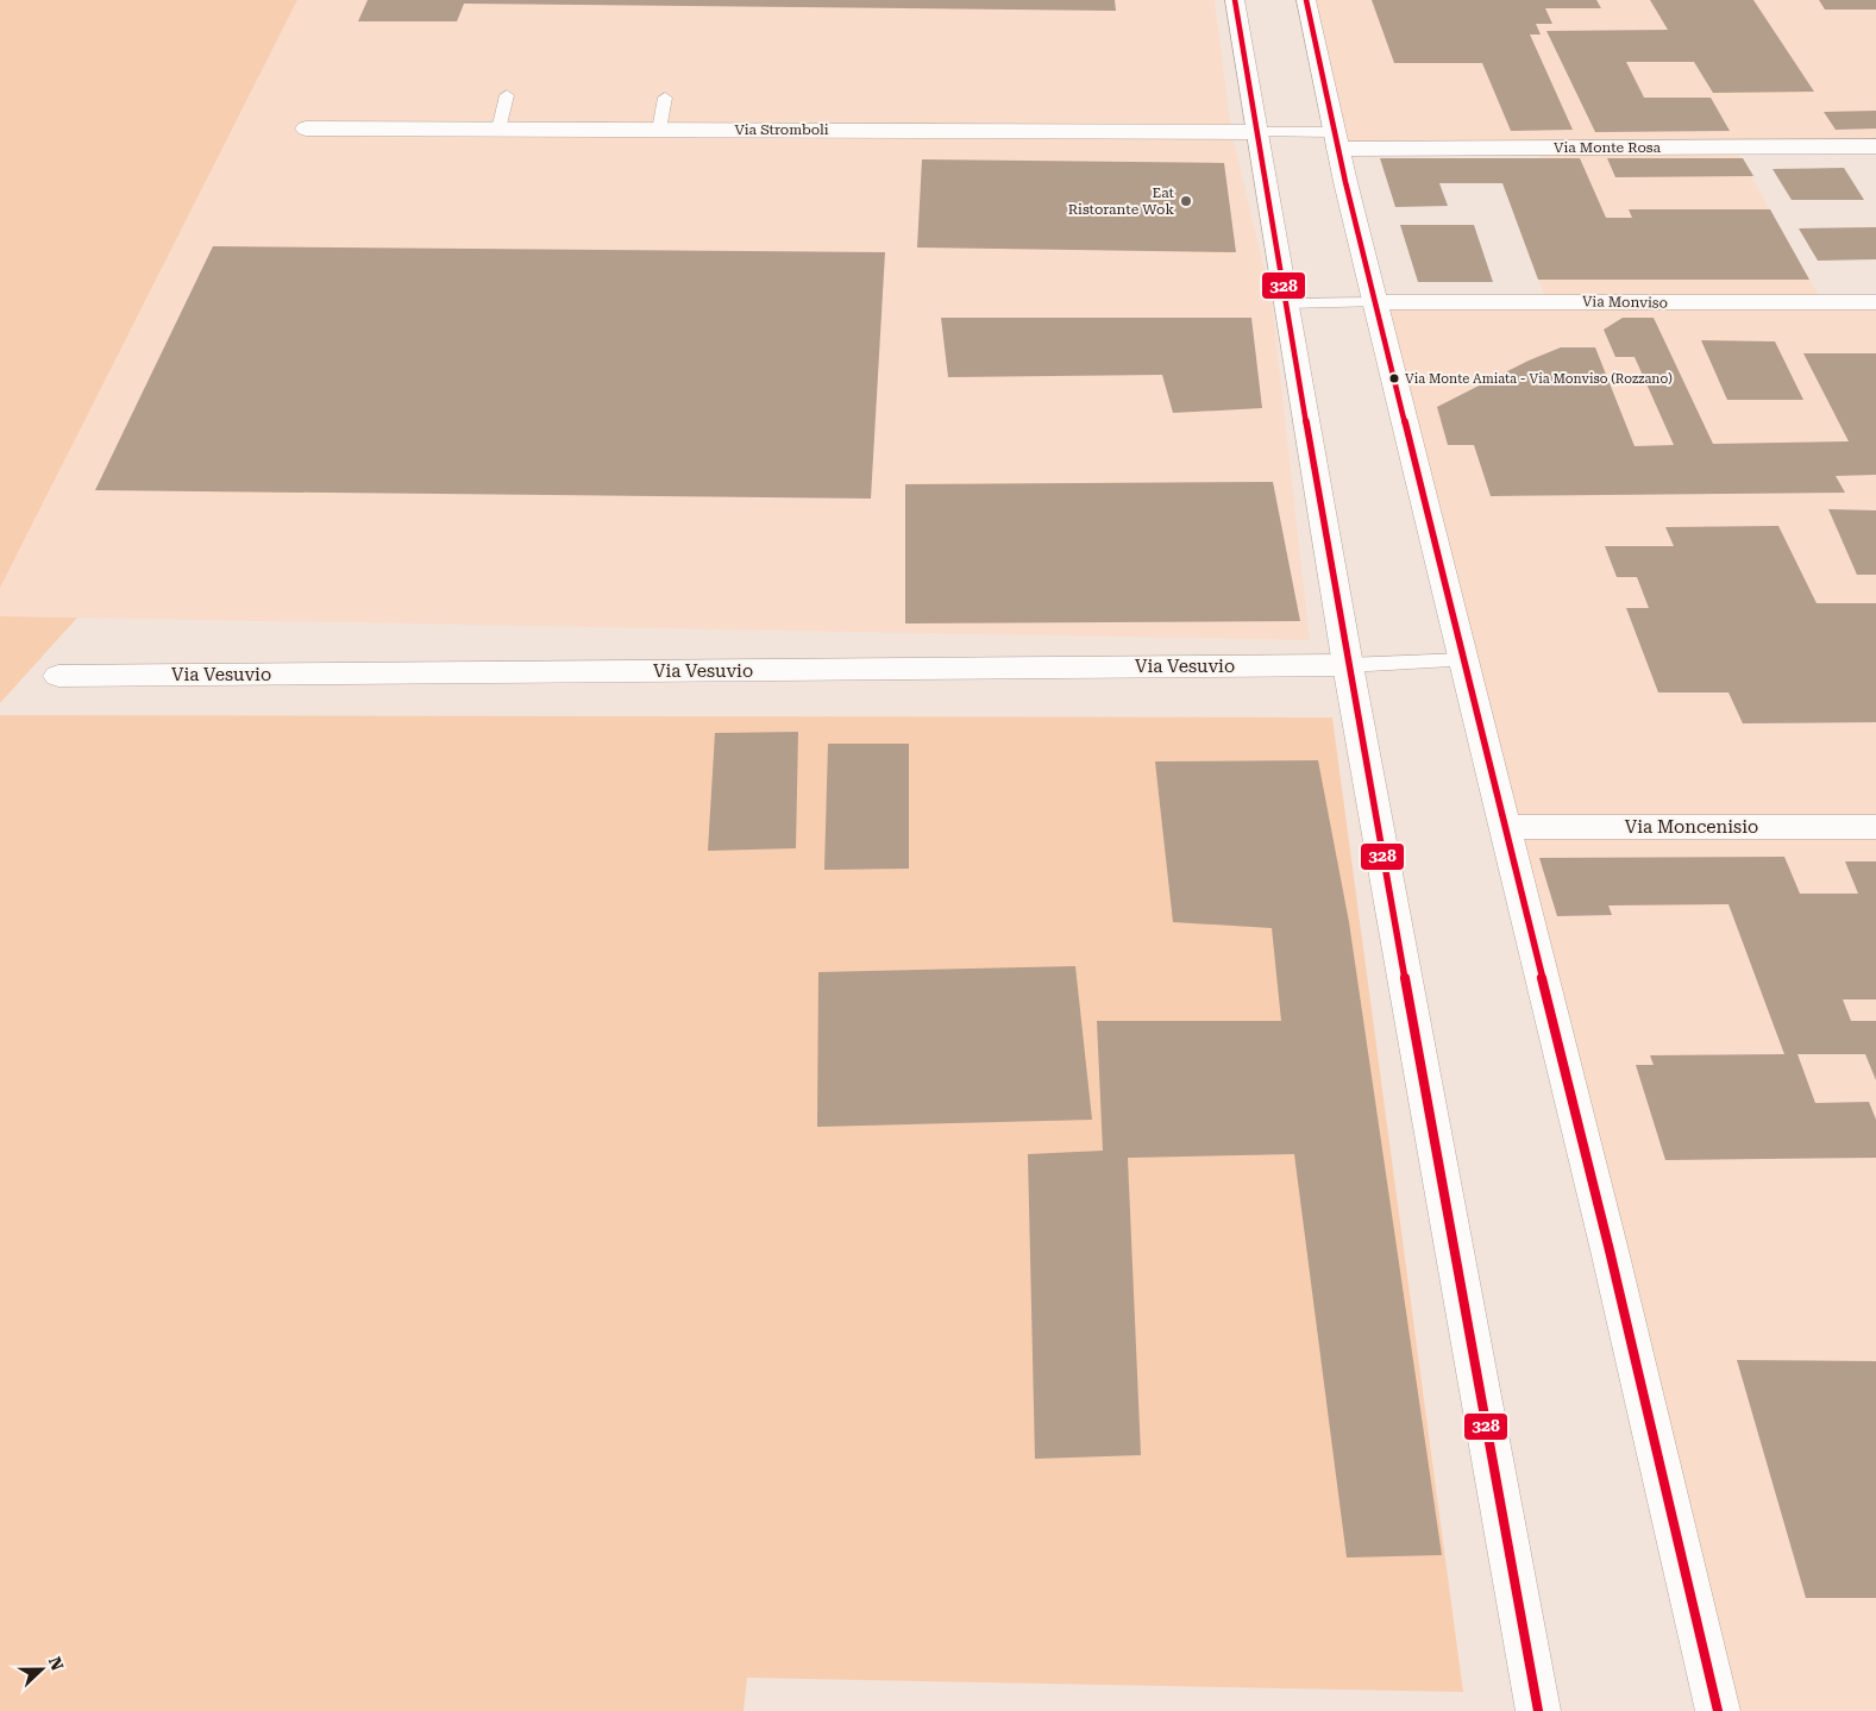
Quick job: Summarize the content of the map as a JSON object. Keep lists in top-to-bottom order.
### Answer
{
  "streets": {
    "main road": [
      "Via Stromboli",
      "Via Monte Rosa",
      "Via Monviso",
      "Via Vesuvio",
      "Via Moncenisio"
    ]
  },
  "places": ["Eat Ristorante Wok", "Via Monte Amiata - Via Monviso (Rozzano)"],
  "lines": ["transit line 328"],
  "north": "right"
}
